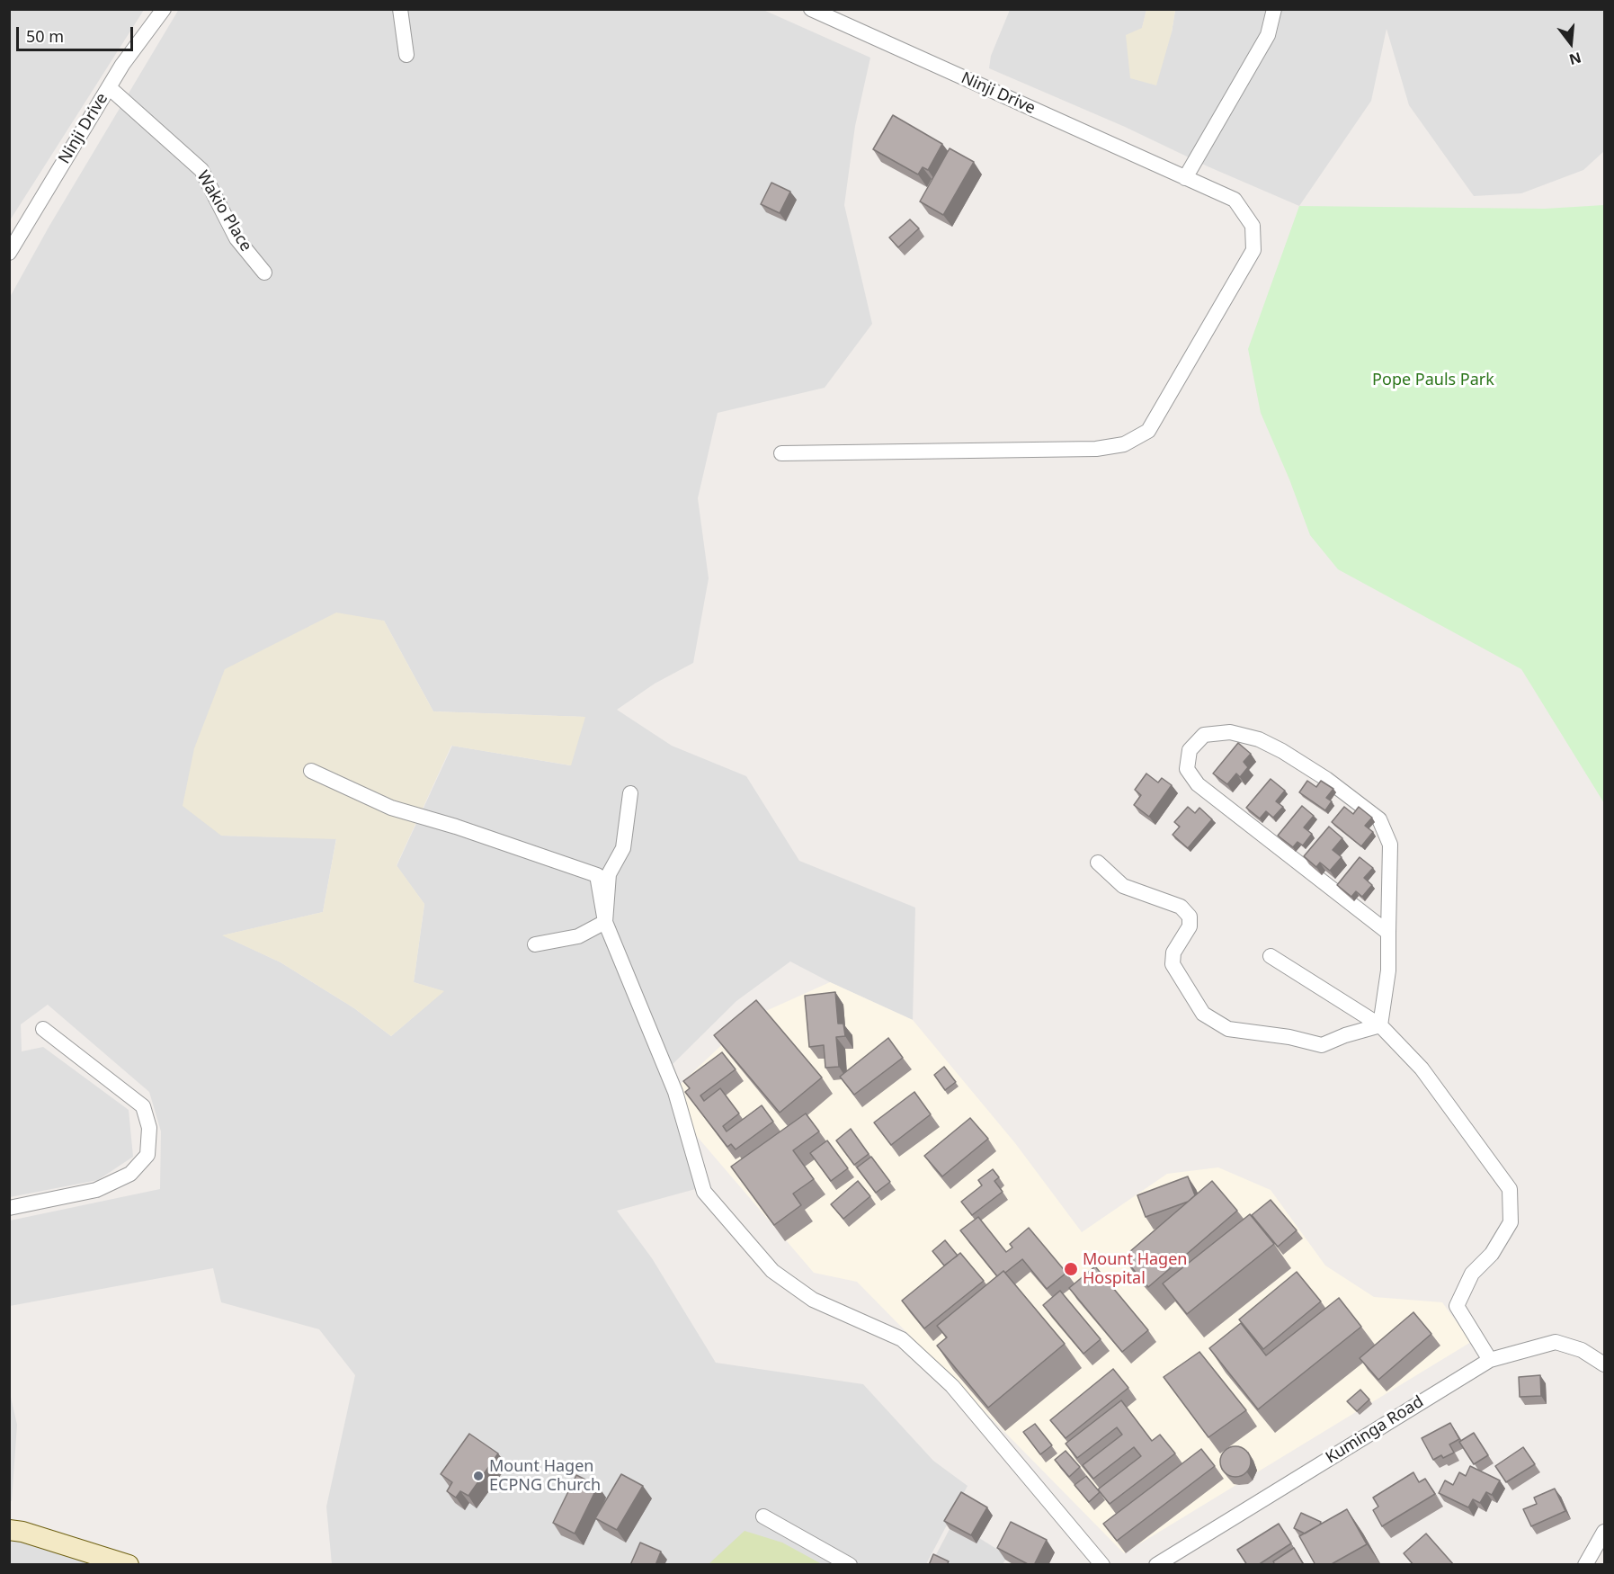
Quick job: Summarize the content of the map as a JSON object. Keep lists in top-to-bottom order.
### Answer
{
  "streets": {
    "street": ["Ninji Drive", "Wakio Place", "Kuminga Road"]
  },
  "crossings": [
    ["Ninji Drive", "Wakio Place"]
  ],
  "parks": ["Pope Pauls Park"],
  "places": ["Mount Hagen Hospital", "Mount Hagen ECPNG Church"],
  "scale_bar": "50 m",
  "north": "bottom"
}
